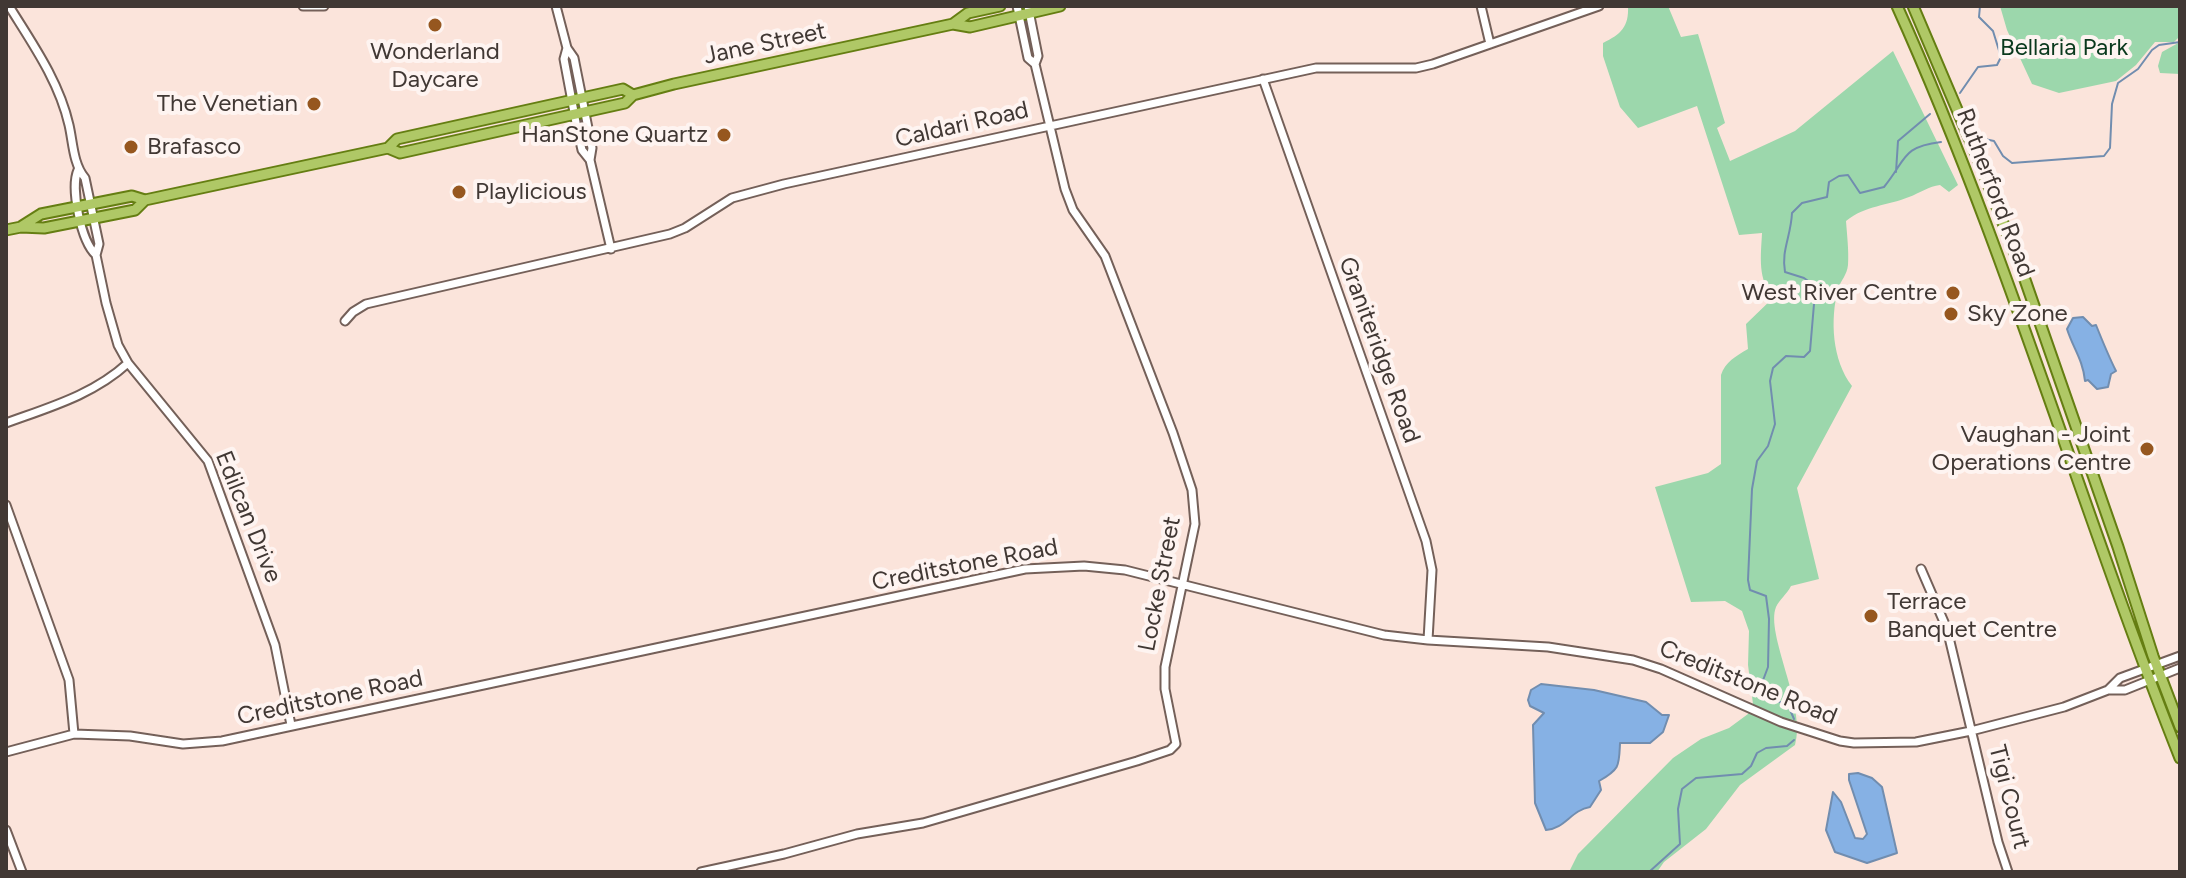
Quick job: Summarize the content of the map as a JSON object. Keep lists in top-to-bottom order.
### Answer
{
  "streets": {
    "main road": ["Jane Street", "Rutherford Road"],
    "street": [
      "Caldari Road",
      "Graniteridge Road",
      "Edilcan Drive",
      "Creditstone Road",
      "Locke Street",
      "Tigi Court"
    ]
  },
  "crossings": [
    ["Jane Street", "Edilcan Drive"],
    ["Jane Street", "Locke Street"],
    ["Caldari Road", "Graniteridge Road"],
    ["Caldari Road", "Locke Street"],
    ["Rutherford Road", "Creditstone Road"],
    ["Graniteridge Road", "Creditstone Road"],
    ["Edilcan Drive", "Creditstone Road"],
    ["Creditstone Road", "Locke Street"],
    ["Creditstone Road", "Tigi Court"]
  ],
  "parks": ["Bellaria Park"],
  "places": [
    "Wonderland Daycare",
    "The Venetian",
    "HanStone Quartz",
    "Brafasco",
    "Playlicious",
    "West River Centre",
    "Sky Zone",
    "Vaughan - Joint Operations Centre",
    "Terrace Banquet Centre"
  ]
}
